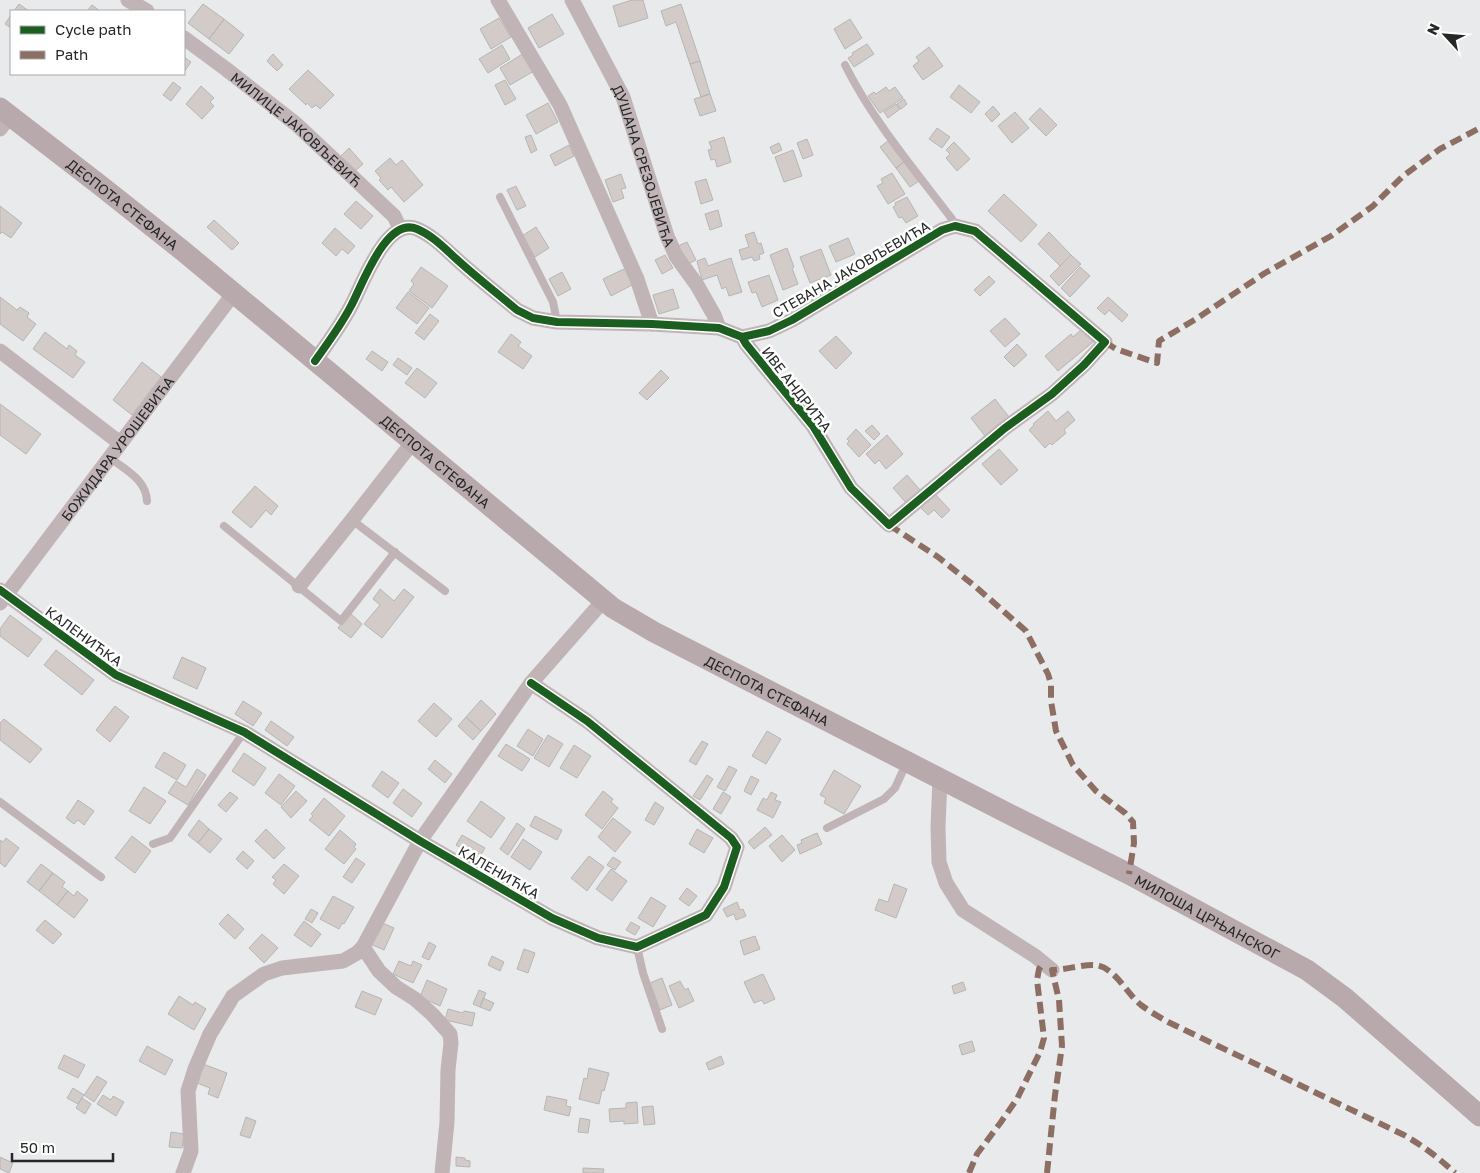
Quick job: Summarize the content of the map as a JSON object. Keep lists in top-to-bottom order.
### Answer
{
  "streets": {
    "main road": ["ДЕСПОТА СТЕФАНА", "МИЛОША ЦРЊАНСКОГ"],
    "street": [
      "МИЛИЦЕ ЈАКОВЉЕВИЋ",
      "ДУШАНА СРЕЗОЈЕВИЋА",
      "СТЕВАНА ЈАКОВЉЕВИЋА",
      "ИВЕ АНДРИЋА",
      "БОЖИДАРА УРОШЕВИЋА",
      "КАЛЕНИЋКА"
    ]
  },
  "crossings": [
    ["ДЕСПОТА СТЕФАНА", "БОЖИДАРА УРОШЕВИЋА"],
    ["ДЕСПОТА СТЕФАНА", "МИЛОША ЦРЊАНСКОГ"],
    ["СТЕВАНА ЈАКОВЉЕВИЋА", "ИВЕ АНДРИЋА"],
    ["БОЖИДАРА УРОШЕВИЋА", "КАЛЕНИЋКА"]
  ],
  "legend": ["Cycle path", "Path"],
  "scale_bar": "50 m",
  "north": "top left"
}
